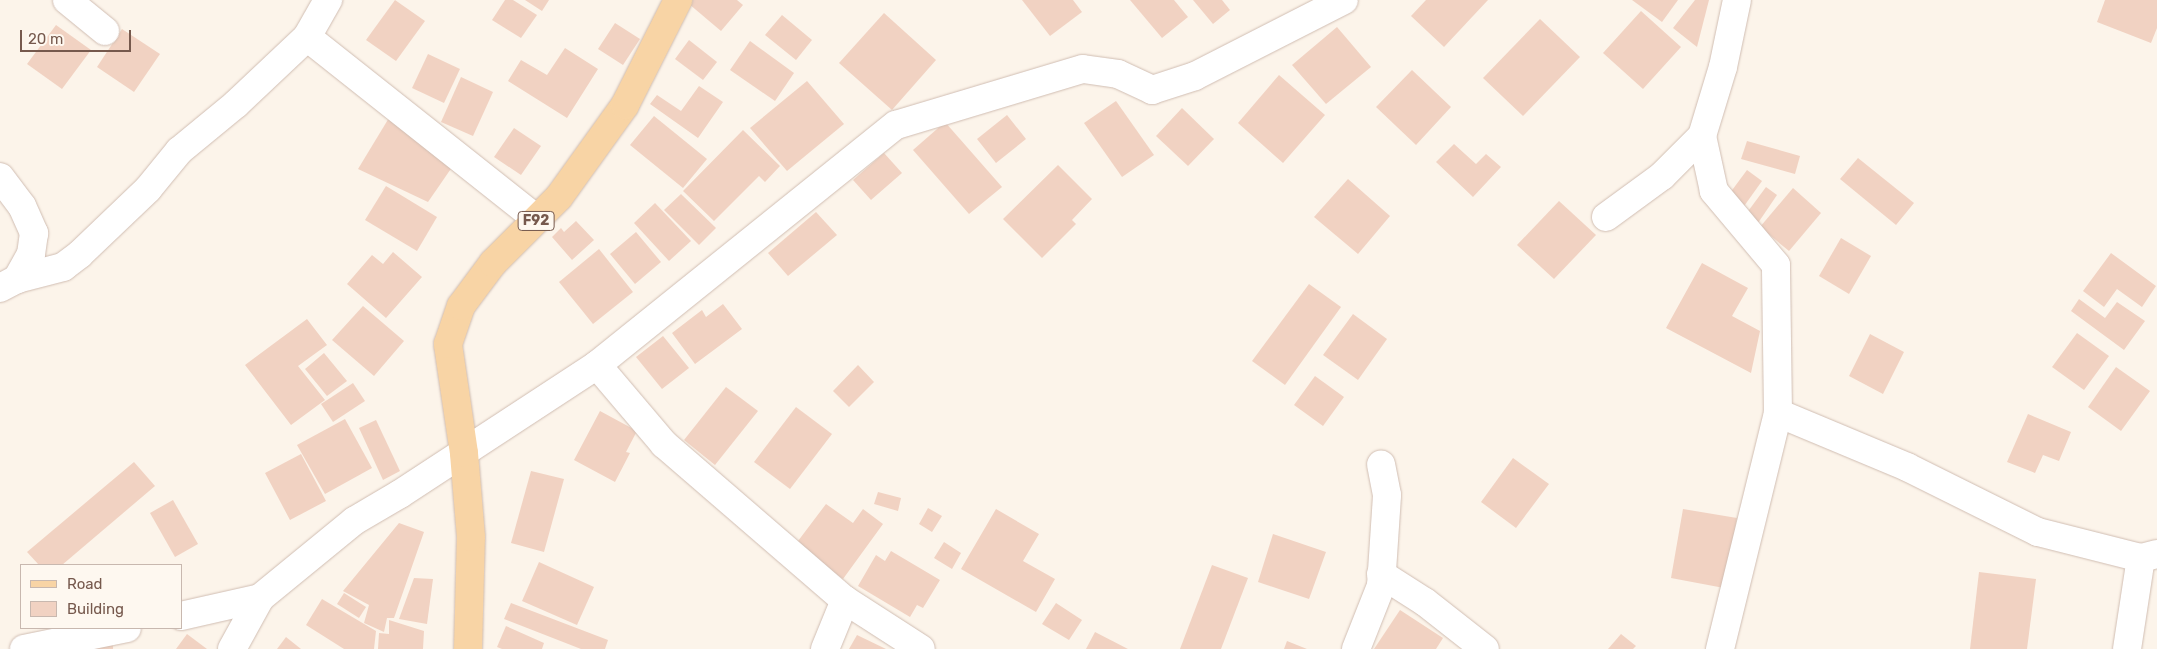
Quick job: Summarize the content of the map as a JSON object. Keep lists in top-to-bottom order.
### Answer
{
  "streets": {
    "main road": ["F92"]
  },
  "legend": ["Road", "Building"],
  "scale_bar": "20 m"
}
